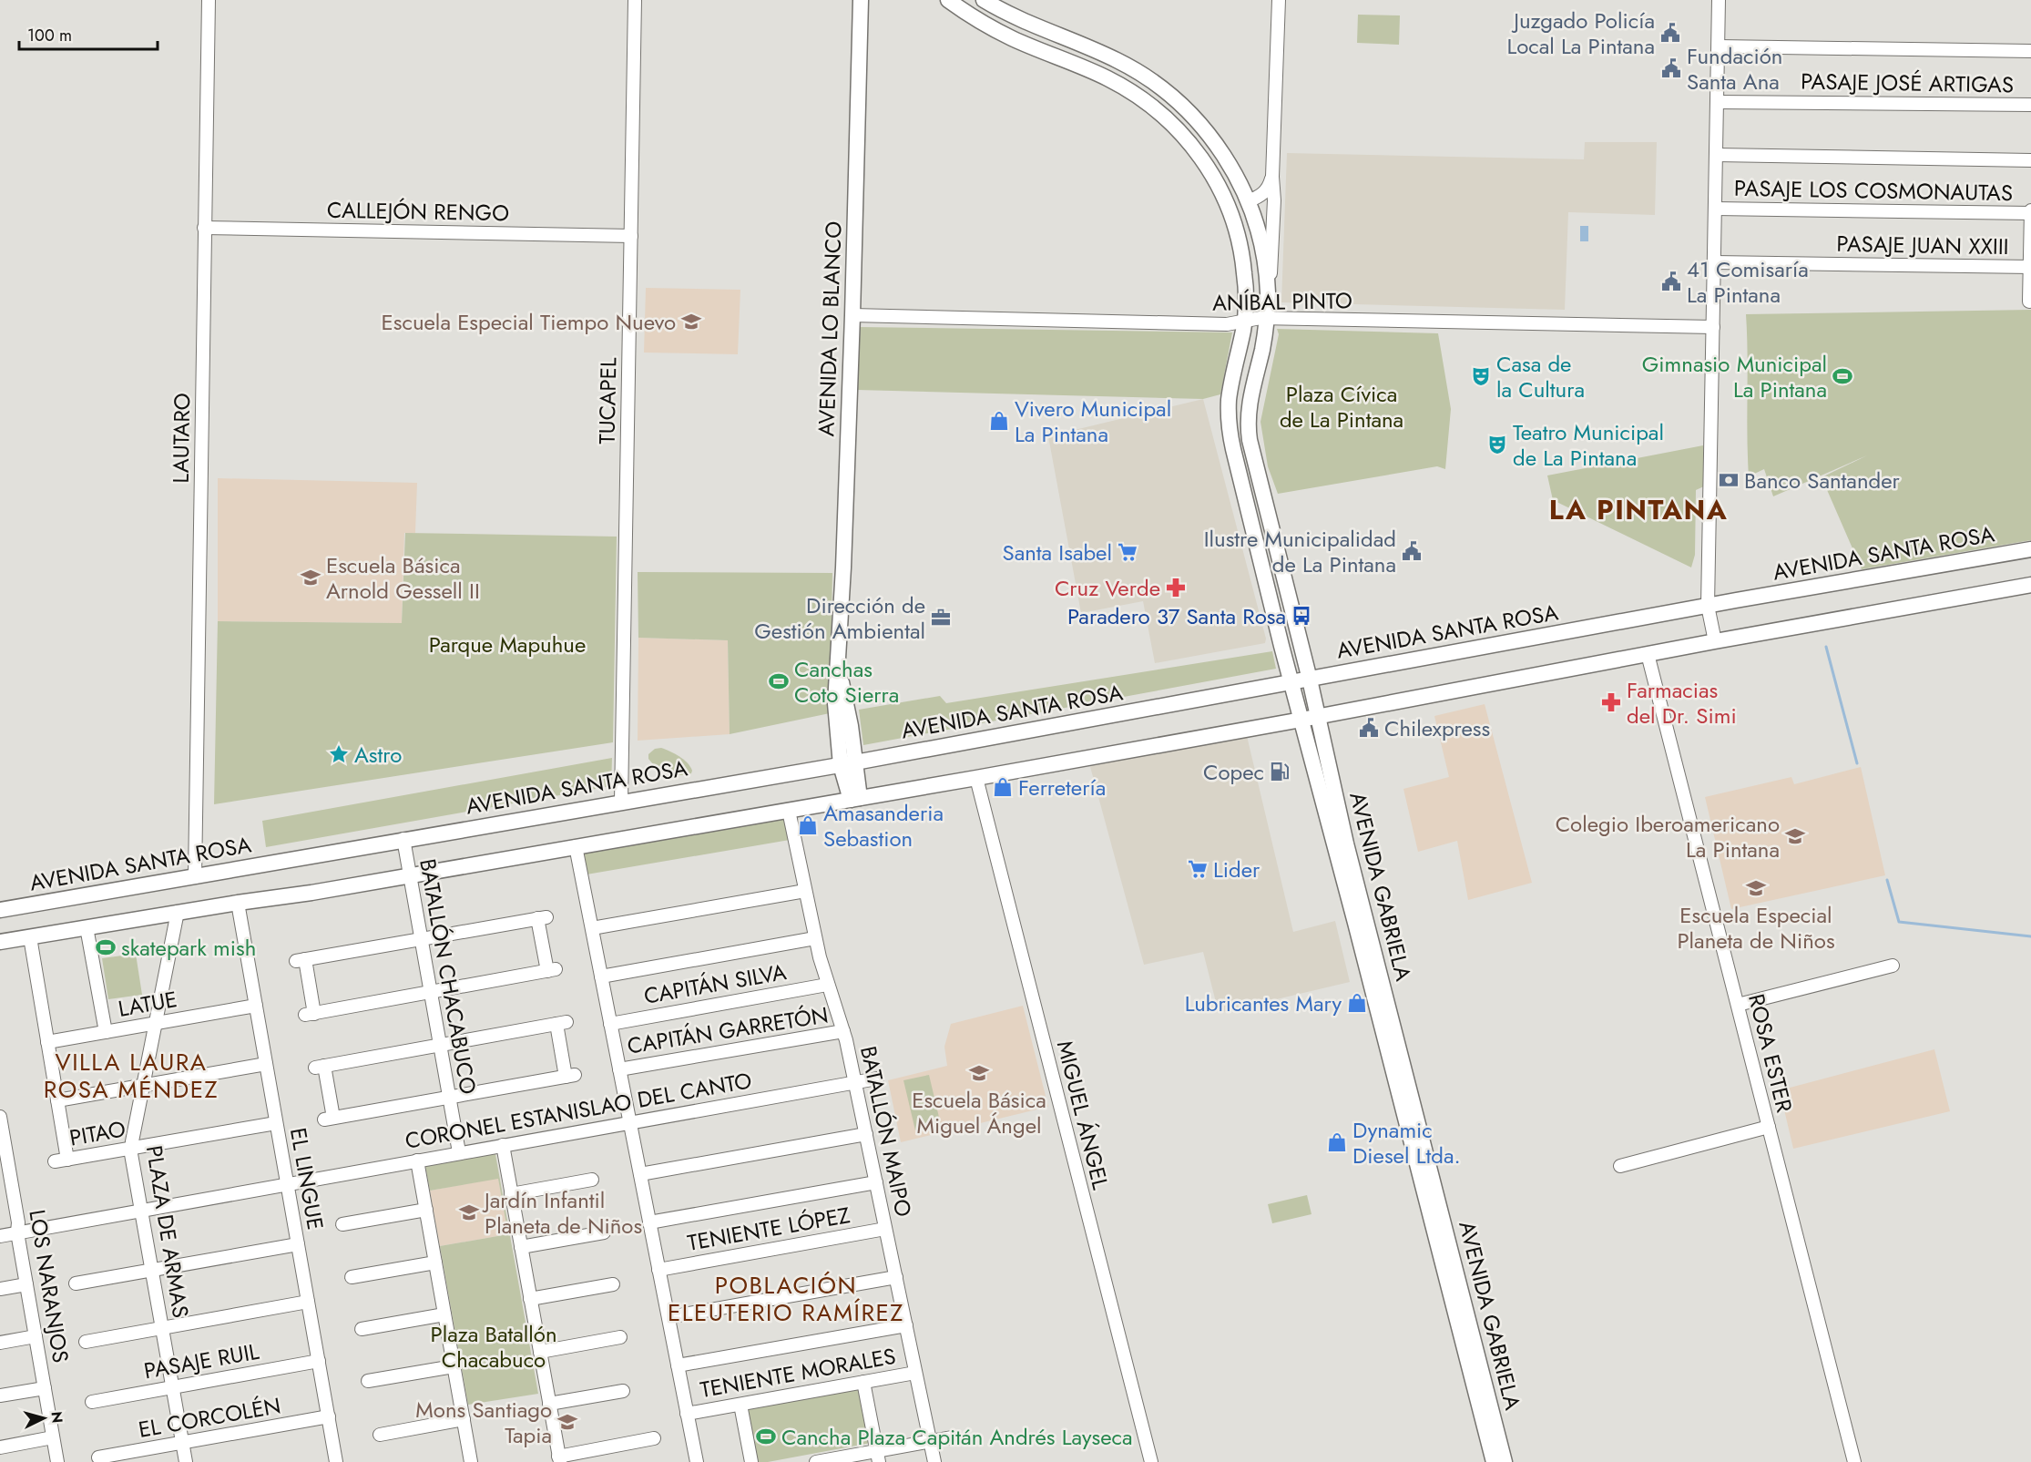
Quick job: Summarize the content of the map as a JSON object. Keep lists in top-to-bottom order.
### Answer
{
  "streets": {
    "main road": ["AVENIDA LO BLANCO", "AVENIDA SANTA ROSA", "AVENIDA GABRIELA"],
    "street": [
      "PASAJE JOSÉ ARTIGAS",
      "PASAJE LOS COSMONAUTAS",
      "CALLEJÓN RENGO",
      "PASAJE JUAN XXIII",
      "ANÍBAL PINTO",
      "TUCAPEL",
      "LAUTARO",
      "BATALLÓN CHACABUCO",
      "CAPITÁN SILVA",
      "LATUE",
      "CAPITÁN GARRETÓN",
      "ROSA ESTER",
      "CORONEL ESTANISLAO DEL CANTO",
      "MIGUEL ÁNGEL",
      "BATALLÓN MAIPO",
      "PITAO",
      "EL LINGUE",
      "TENIENTE LÓPEZ",
      "PLAZA DE ARMAS",
      "LOS NARANJOS",
      "PASAJE RUIL",
      "TENIENTE MORALES",
      "EL CORCOLÉN"
    ]
  },
  "crossings": [
    ["CALLEJÓN RENGO", "TUCAPEL"],
    ["CALLEJÓN RENGO", "LAUTARO"],
    ["ANÍBAL PINTO", "AVENIDA LO BLANCO"],
    ["ANÍBAL PINTO", "AVENIDA GABRIELA"],
    ["AVENIDA LO BLANCO", "AVENIDA SANTA ROSA"],
    ["TUCAPEL", "AVENIDA SANTA ROSA"],
    ["LAUTARO", "AVENIDA SANTA ROSA"],
    ["AVENIDA SANTA ROSA", "AVENIDA GABRIELA"],
    ["AVENIDA SANTA ROSA", "BATALLÓN CHACABUCO"],
    ["BATALLÓN CHACABUCO", "CORONEL ESTANISLAO DEL CANTO"],
    ["CAPITÁN SILVA", "BATALLÓN MAIPO"],
    ["LATUE", "EL LINGUE"],
    ["LATUE", "PLAZA DE ARMAS"],
    ["CAPITÁN GARRETÓN", "BATALLÓN MAIPO"],
    ["CORONEL ESTANISLAO DEL CANTO", "BATALLÓN MAIPO"],
    ["CORONEL ESTANISLAO DEL CANTO", "EL LINGUE"],
    ["CORONEL ESTANISLAO DEL CANTO", "PLAZA DE ARMAS"],
    ["CORONEL ESTANISLAO DEL CANTO", "LOS NARANJOS"],
    ["BATALLÓN MAIPO", "TENIENTE LÓPEZ"],
    ["BATALLÓN MAIPO", "TENIENTE MORALES"],
    ["PITAO", "EL LINGUE"],
    ["PITAO", "PLAZA DE ARMAS"],
    ["EL LINGUE", "PASAJE RUIL"],
    ["EL LINGUE", "EL CORCOLÉN"],
    ["PLAZA DE ARMAS", "PASAJE RUIL"],
    ["PLAZA DE ARMAS", "EL CORCOLÉN"]
  ],
  "districts": ["LA PINTANA", "VILLA LAURA ROSA MÉNDEZ", "POBLACIÓN ELEUTERIO RAMÍREZ"],
  "parks": ["Plaza Cívica de La Pintana", "Parque Mapuhue", "Plaza Batallón Chacabuco"],
  "places": {
    "public building": [
      "Juzgado Policía Local La Pintana",
      "Fundación Santa Ana",
      "41 Comisaría La Pintana",
      "Ilustre Municipalidad de La Pintana",
      "Chilexpress"
    ],
    "school or university": [
      "Escuela Especial Tiempo Nuevo",
      "Escuela Básica Arnold Gessell II",
      "Colegio Iberoamericano La Pintana",
      "Escuela Especial Planeta de Niños",
      "Escuela Básica Miguel Ángel",
      "Jardín Infantil Planeta de Niños",
      "Mons Santiago Tapia"
    ],
    "theatre": ["Casa de la Cultura", "Teatro Municipal de La Pintana"],
    "sports": [
      "Gimnasio Municipal La Pintana",
      "Canchas Coto Sierra",
      "skatepark mish",
      "Cancha Plaza Capitán Andrés Layseca"
    ],
    "shop": [
      "Vivero Municipal La Pintana",
      "Ferretería",
      "Amasanderia Sebastion",
      "Lubricantes Mary",
      "Dynamic Diesel Ltda."
    ],
    "bank": ["Banco Santander"],
    "supermarket": ["Santa Isabel", "Lider"],
    "pharmacy": ["Cruz Verde", "Farmacias del Dr. Simi"],
    "bus stop": ["Paradero 37 Santa Rosa"],
    "office": ["Dirección de Gestión Ambiental"],
    "place": ["Astro"],
    "fuel station": ["Copec"]
  },
  "scale_bar": "100 m",
  "north": "right"
}
